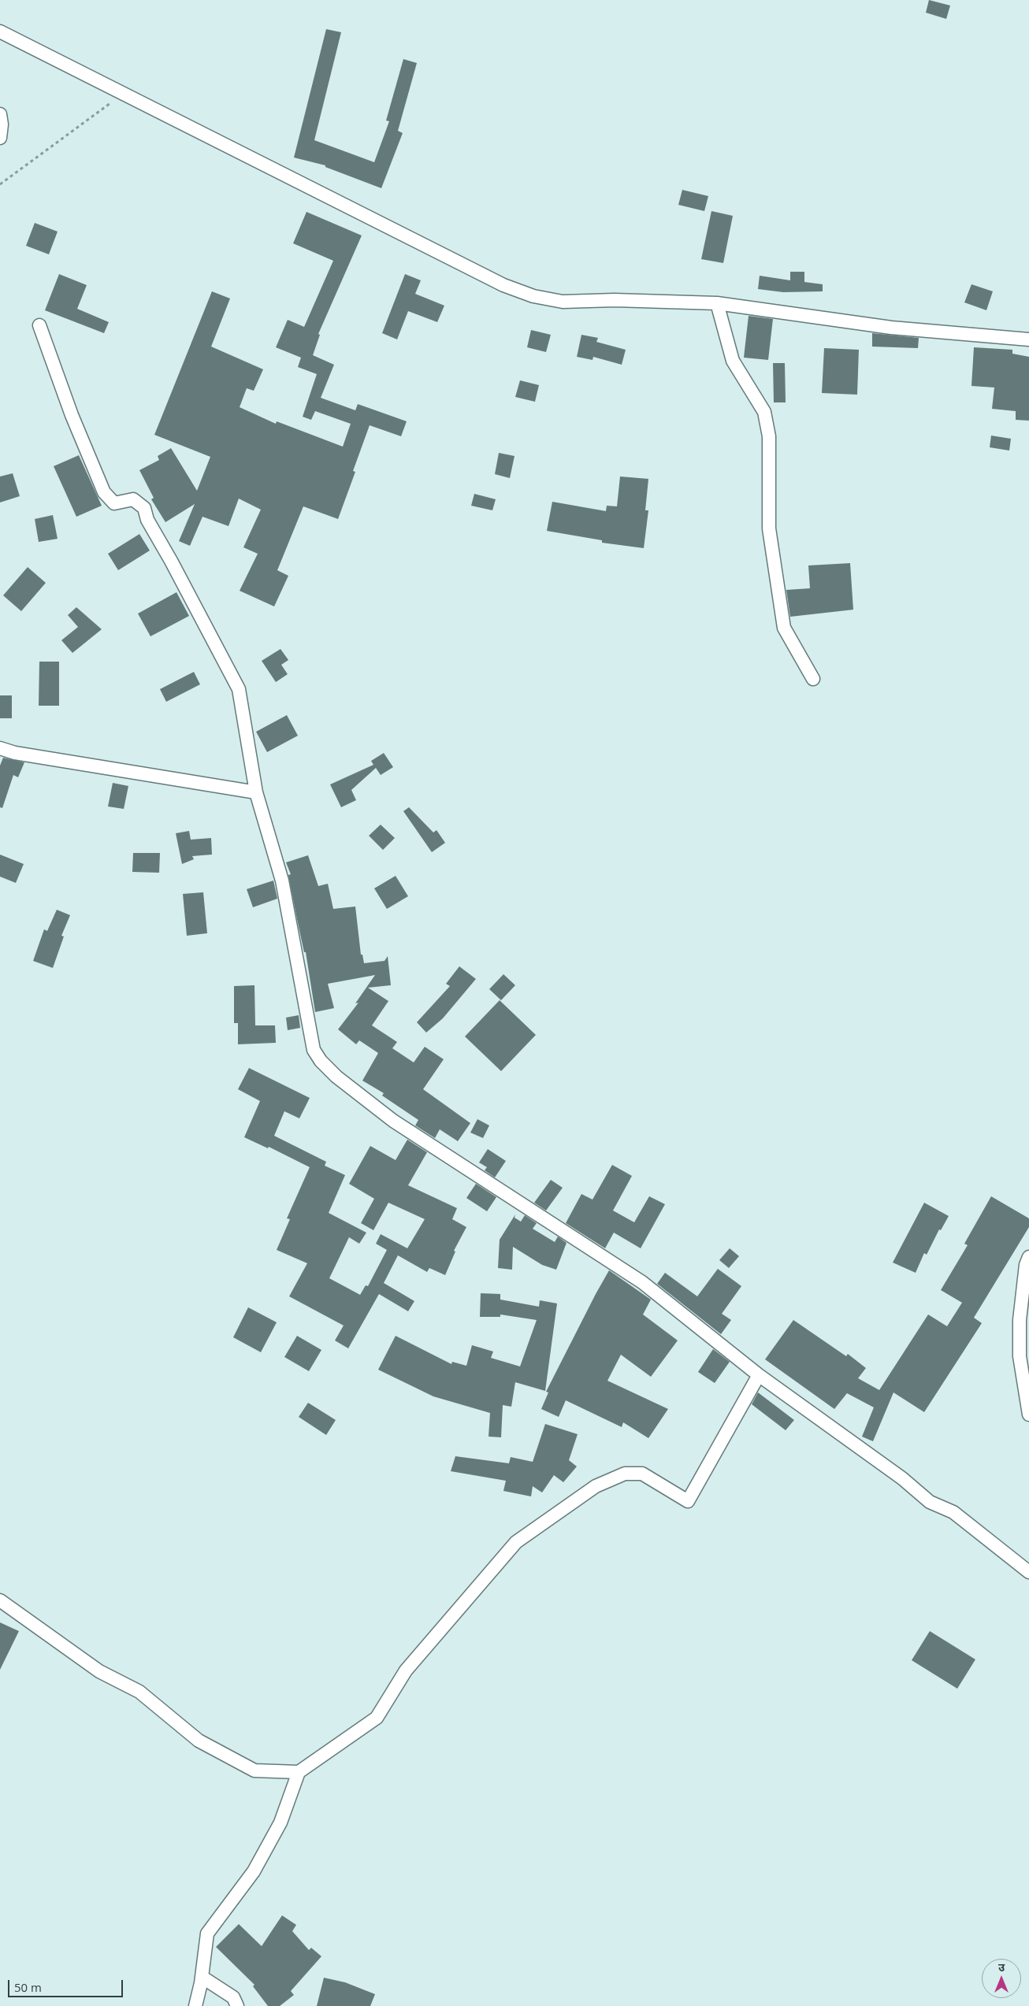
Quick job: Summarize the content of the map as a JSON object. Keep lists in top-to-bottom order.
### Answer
{
  "scale_bar": "50 m",
  "north": "top"
}
